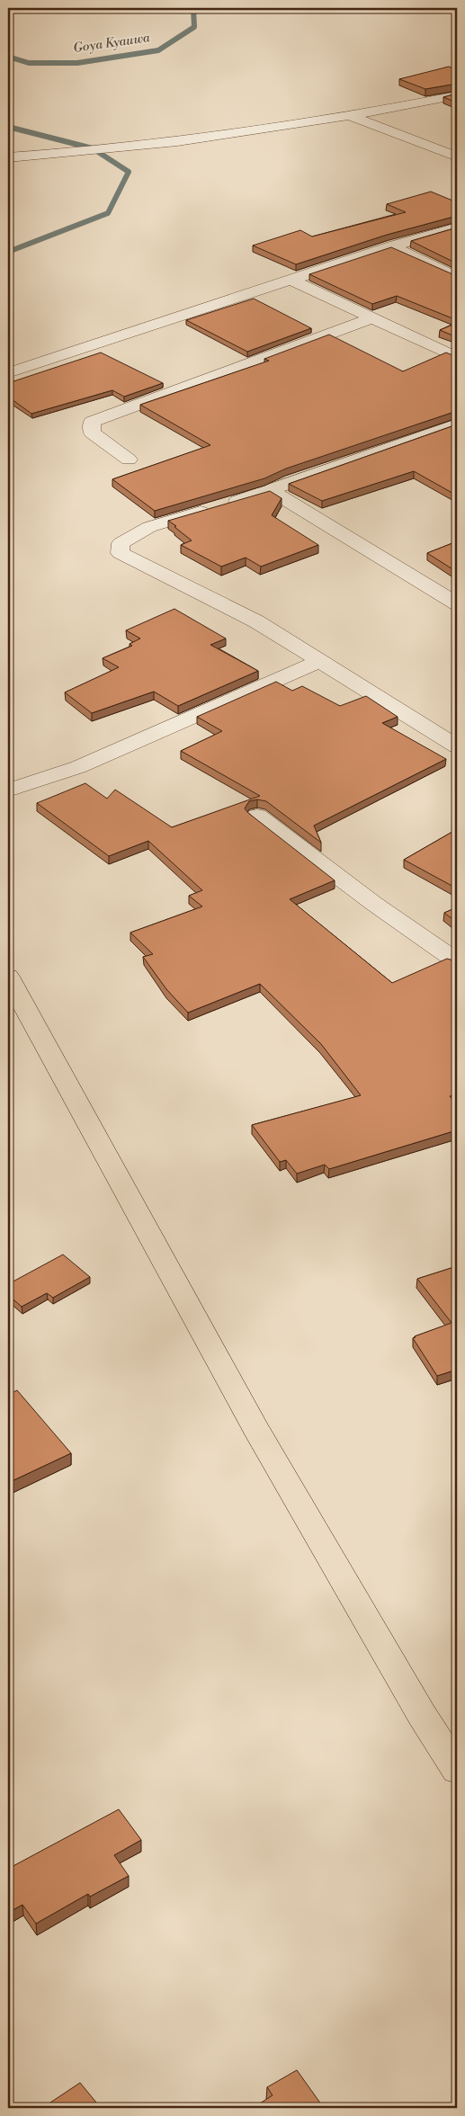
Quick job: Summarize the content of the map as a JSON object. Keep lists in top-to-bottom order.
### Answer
{
  "water": ["Goya Kyauwa"]
}
